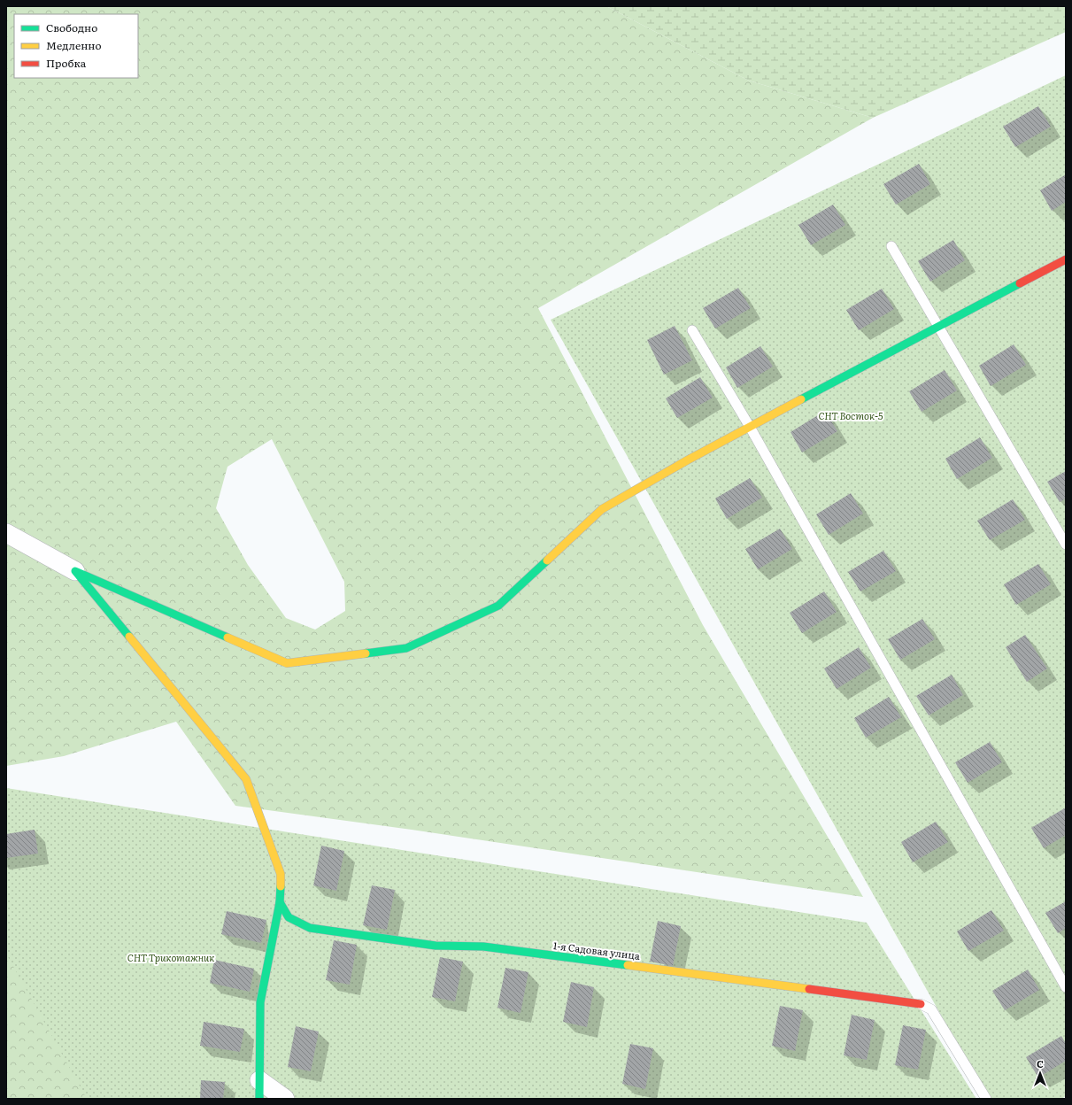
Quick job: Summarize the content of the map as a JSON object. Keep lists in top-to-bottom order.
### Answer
{
  "streets": {
    "street": ["1-я Садовая улица"]
  },
  "parks": ["СНТ Восток-5", "СНТ Трикотажник"],
  "legend": ["Свободно", "Медленно", "Пробка"],
  "north": "top"
}
